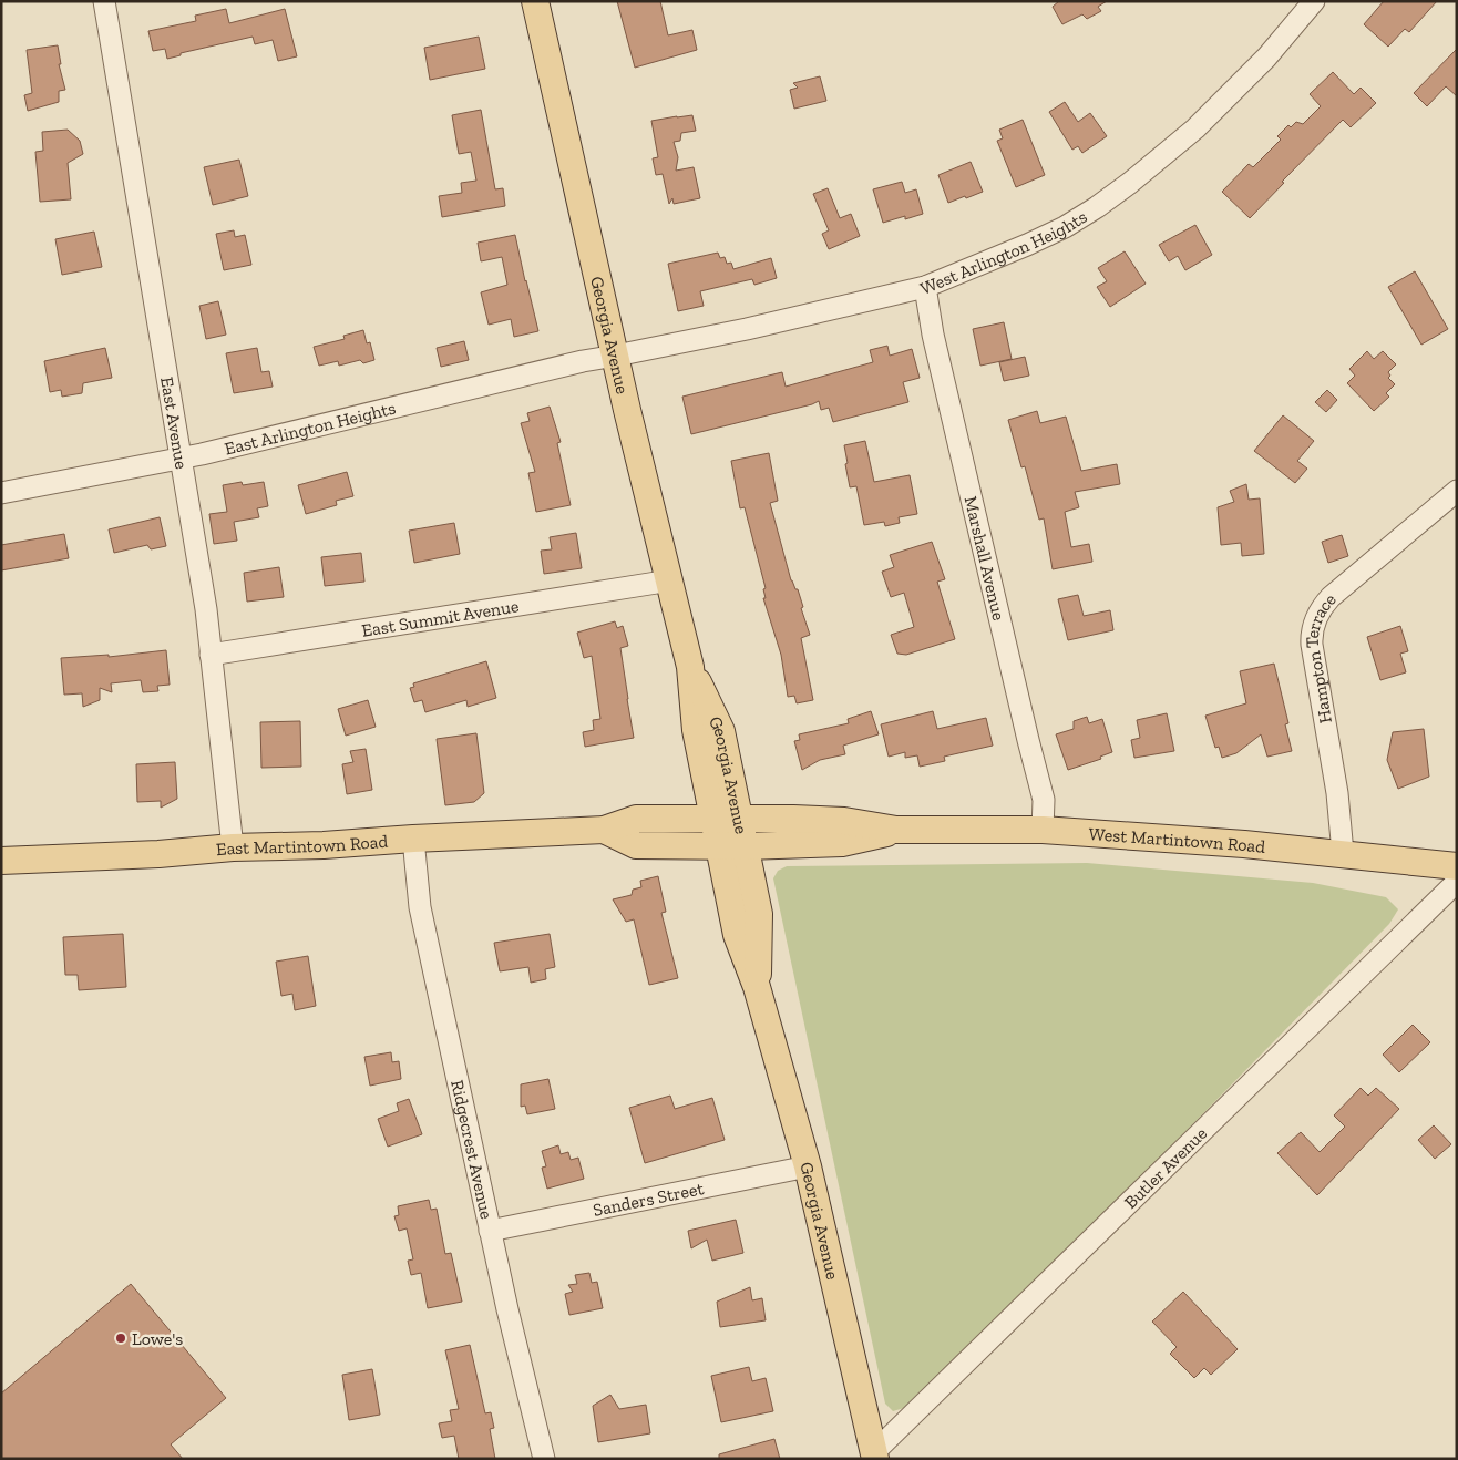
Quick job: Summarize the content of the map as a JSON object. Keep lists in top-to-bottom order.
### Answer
{
  "streets": {
    "main road": ["Georgia Avenue", "West Martintown Road", "East Martintown Road"],
    "street": [
      "West Arlington Heights",
      "East Avenue",
      "East Arlington Heights",
      "Marshall Avenue",
      "East Summit Avenue",
      "Hampton Terrace",
      "Ridgecrest Avenue",
      "Butler Avenue",
      "Sanders Street"
    ]
  },
  "crossings": [
    ["West Arlington Heights", "Georgia Avenue"],
    ["West Arlington Heights", "East Arlington Heights"],
    ["West Arlington Heights", "Marshall Avenue"],
    ["Georgia Avenue", "East Arlington Heights"],
    ["Georgia Avenue", "East Summit Avenue"],
    ["Georgia Avenue", "West Martintown Road"],
    ["Georgia Avenue", "East Martintown Road"],
    ["Georgia Avenue", "Butler Avenue"],
    ["Georgia Avenue", "Sanders Street"],
    ["East Avenue", "East Arlington Heights"],
    ["East Avenue", "East Summit Avenue"],
    ["East Avenue", "East Martintown Road"],
    ["Marshall Avenue", "West Martintown Road"],
    ["Hampton Terrace", "West Martintown Road"],
    ["West Martintown Road", "East Martintown Road"],
    ["East Martintown Road", "Ridgecrest Avenue"],
    ["Ridgecrest Avenue", "Sanders Street"]
  ],
  "places": ["Lowe's"]
}
